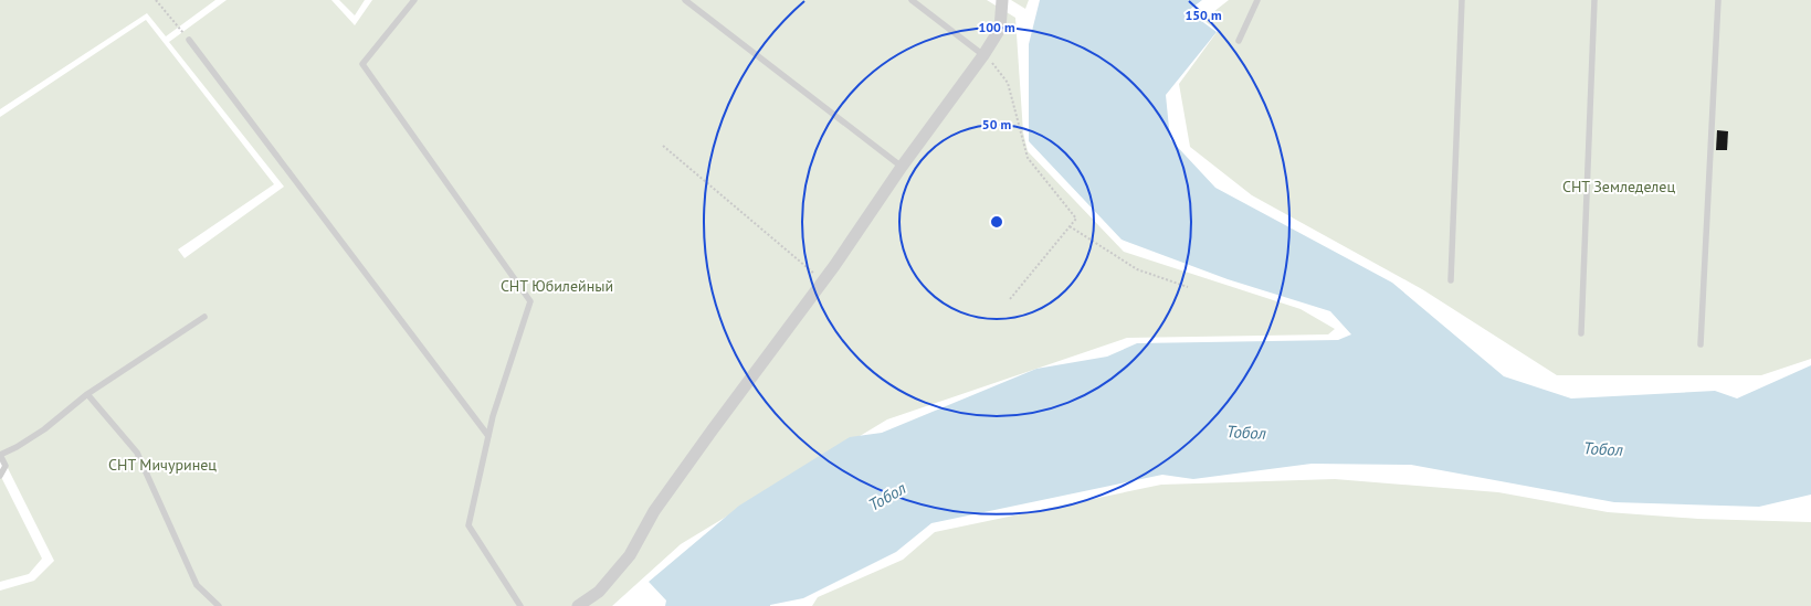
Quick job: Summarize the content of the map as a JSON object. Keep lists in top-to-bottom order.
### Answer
{
  "water": ["Тобол"],
  "parks": ["СНТ Земледелец", "СНТ Юбилейный", "СНТ Мичуринец"],
  "rings": ["150 m", "100 m", "50 m"]
}
